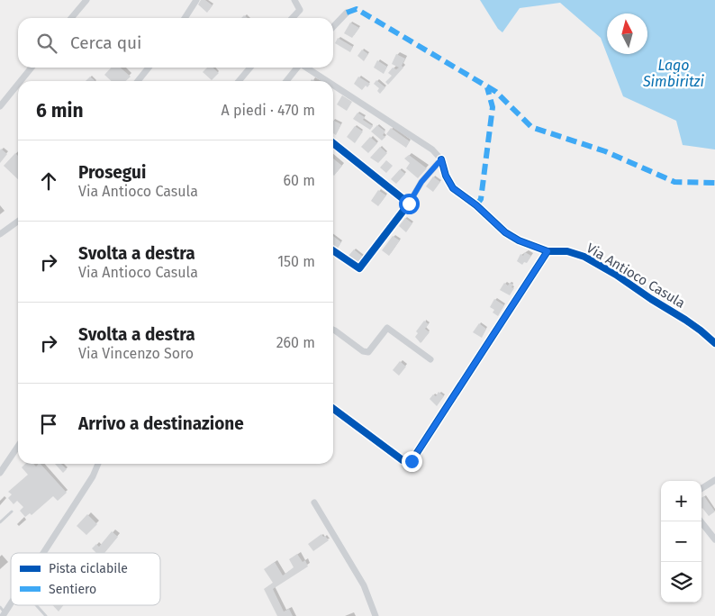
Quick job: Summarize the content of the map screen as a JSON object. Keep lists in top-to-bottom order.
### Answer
{
  "streets": {
    "street": ["Via Antioco Casula"]
  },
  "water": ["Lago Simbiritzi"],
  "legend": ["Pista ciclabile", "Sentiero"],
  "north": "top",
  "page": {
    "search": "Cerca qui",
    "heading": ["6 min", "A piedi · 470 m"],
    "list": [
      ["Prosegui", "Via Antioco Casula", "60 m"],
      ["Svolta a destra", "Via Antioco Casula", "150 m"],
      ["Svolta a destra", "Via Vincenzo Soro", "260 m"],
      "Arrivo a destinazione"
    ],
    "map_buttons": ["+", "−"]
  }
}
